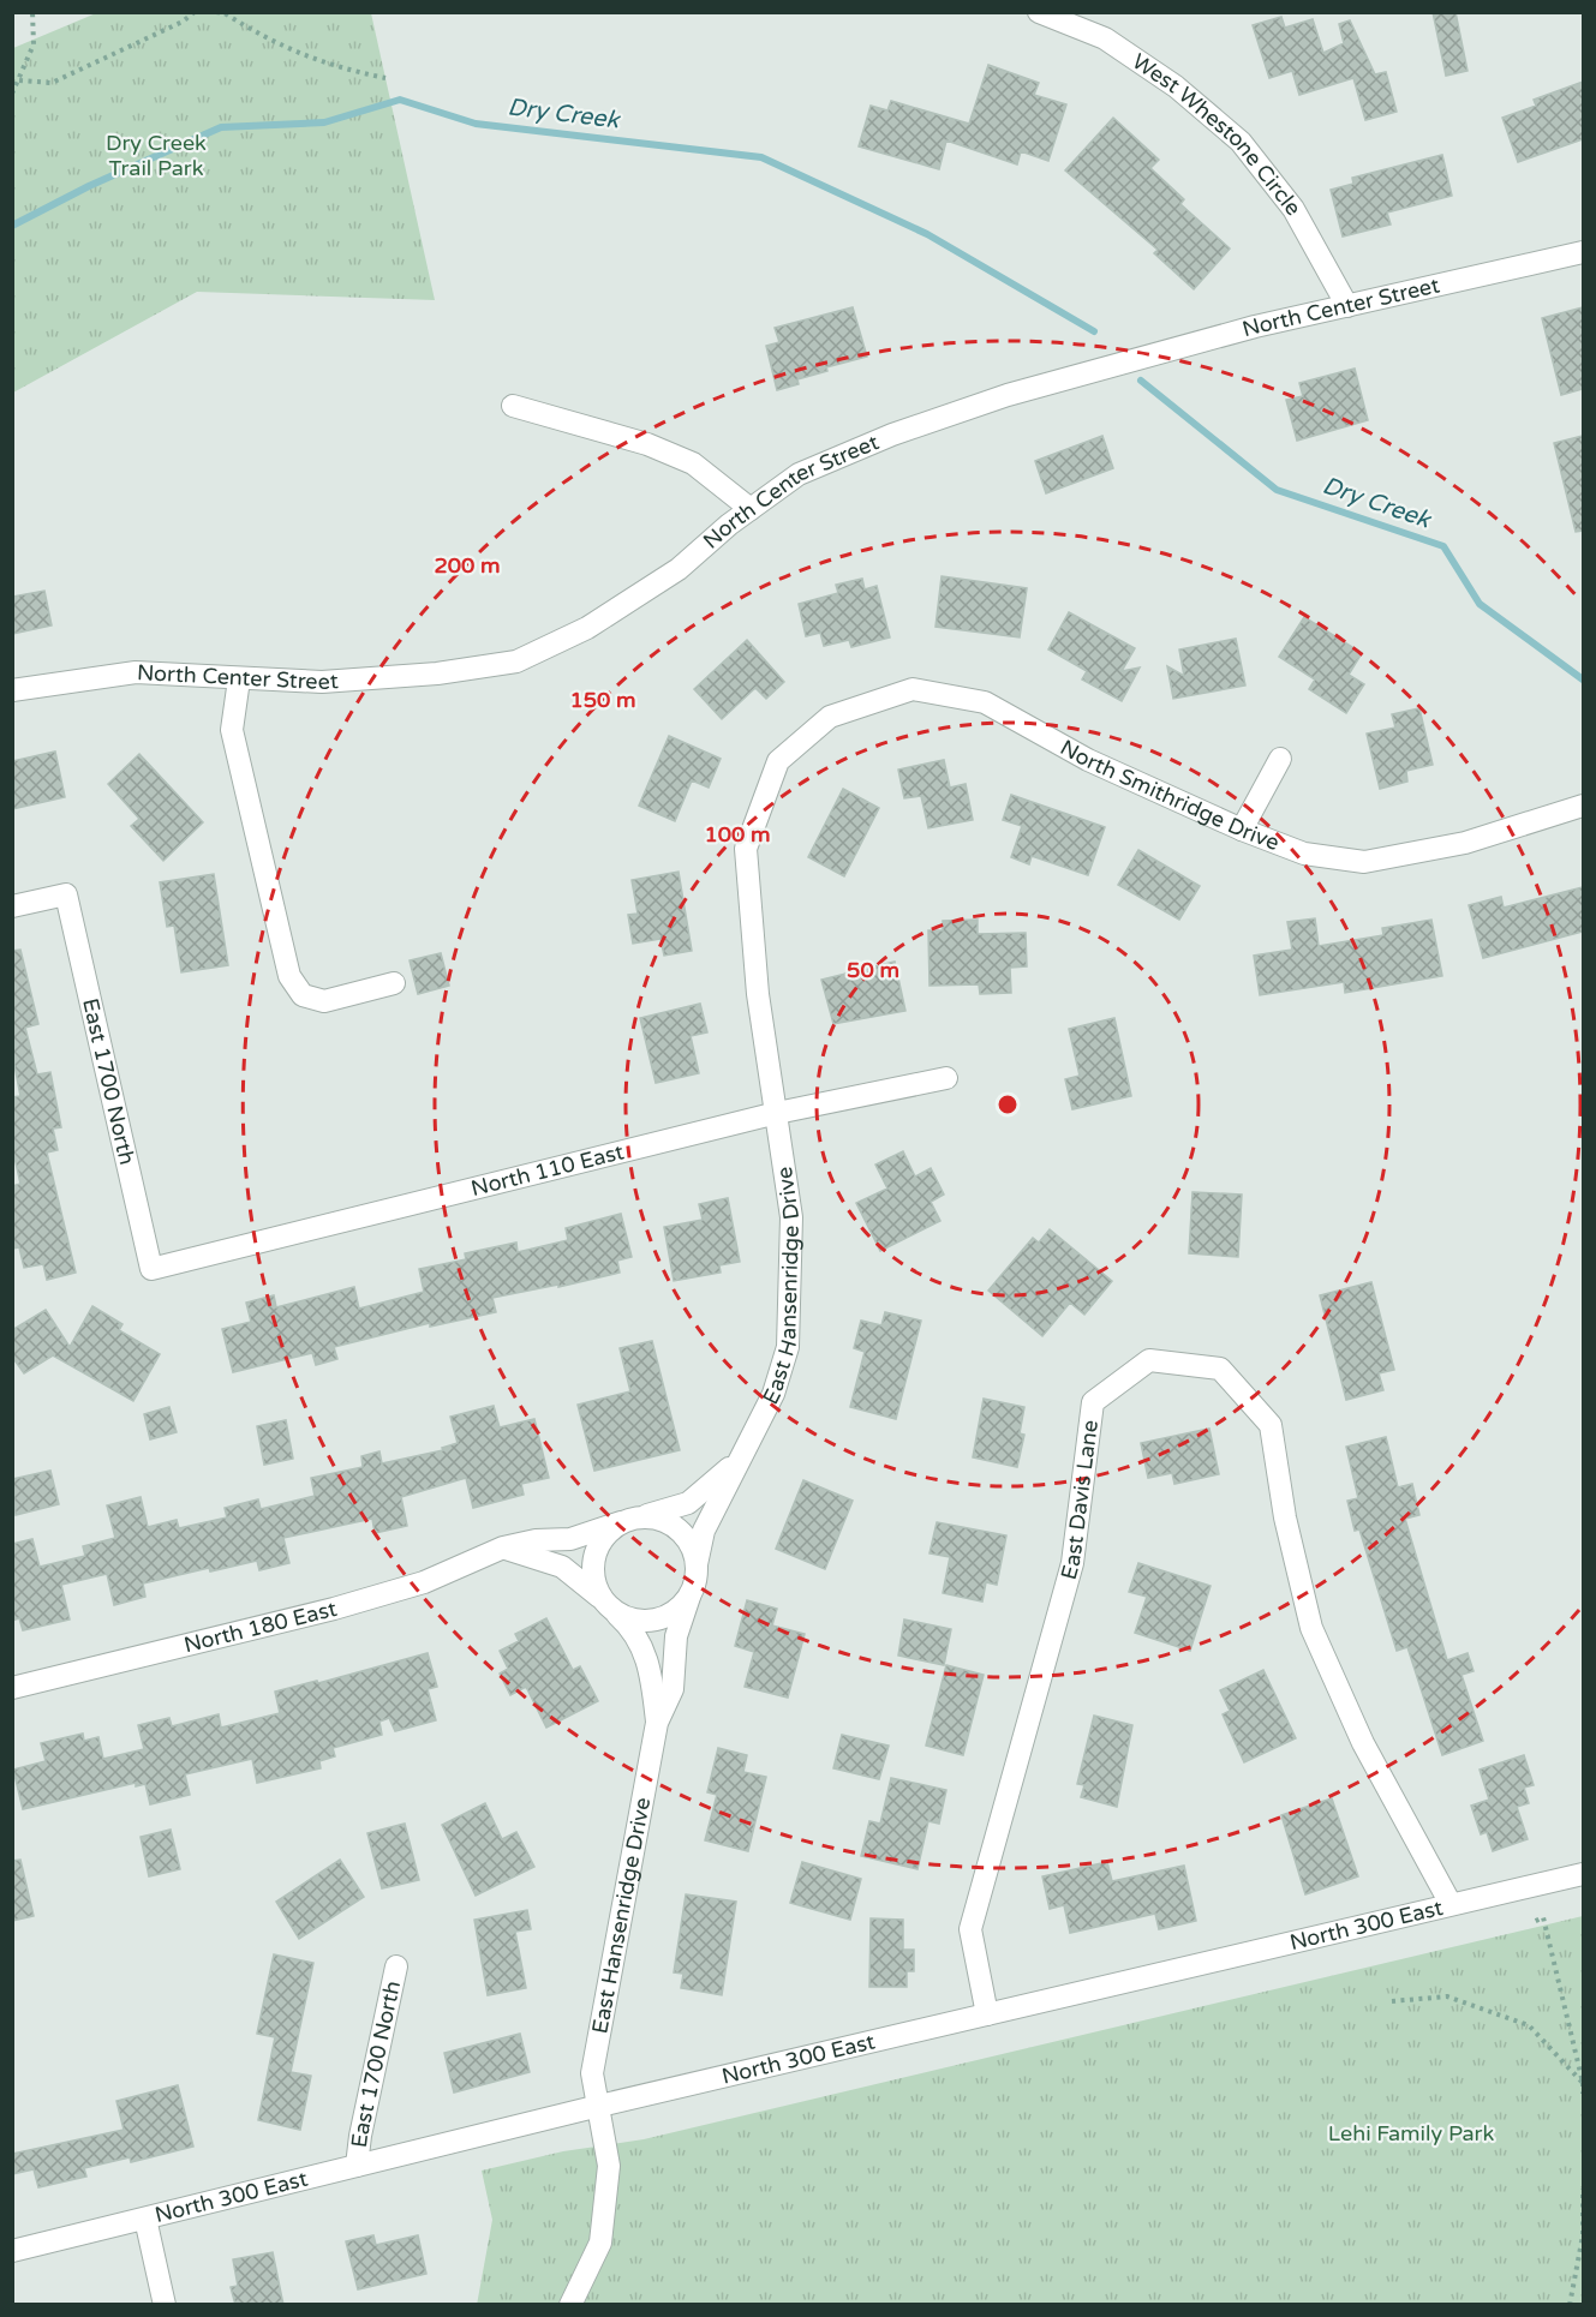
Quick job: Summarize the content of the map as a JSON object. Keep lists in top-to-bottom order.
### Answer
{
  "streets": {
    "street": [
      "West Whestone Circle",
      "North Center Street",
      "North Smithridge Drive",
      "East 1700 North",
      "North 110 East",
      "East Hansenridge Drive",
      "East Davis Lane",
      "North 180 East",
      "North 300 East"
    ]
  },
  "crossings": [
    ["West Whestone Circle", "North Center Street"],
    ["North Smithridge Drive", "East Hansenridge Drive"],
    ["East 1700 North", "North 110 East"],
    ["East 1700 North", "North 300 East"],
    ["North 110 East", "East Hansenridge Drive"],
    ["East Hansenridge Drive", "North 180 East"],
    ["East Hansenridge Drive", "North 300 East"],
    ["East Davis Lane", "North 300 East"]
  ],
  "water": ["Dry Creek"],
  "parks": ["Dry Creek Trail Park", "Lehi Family Park"],
  "rings": [
    "200 m",
    "150 m",
    "100 m",
    "50 m"
  ]
}
